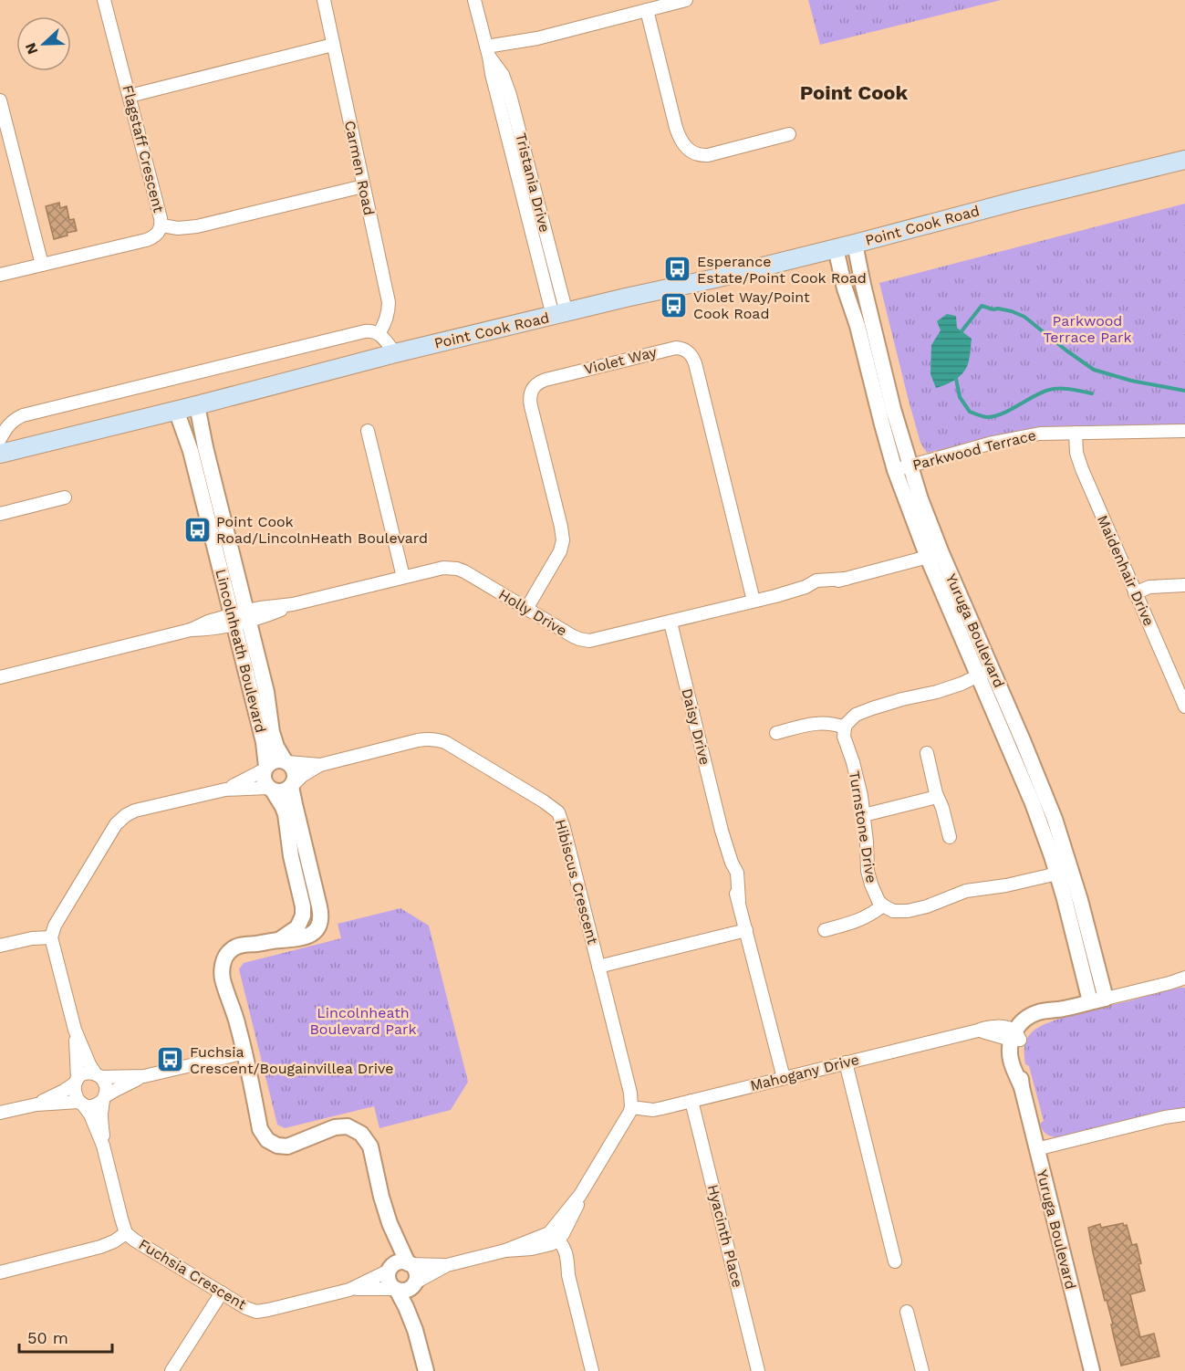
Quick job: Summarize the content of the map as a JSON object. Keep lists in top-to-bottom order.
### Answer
{
  "streets": {
    "main road": ["Point Cook Road"],
    "street": [
      "Flagstaff Crescent",
      "Carmen Road",
      "Tristania Drive",
      "Violet Way",
      "Parkwood Terrace",
      "Maidenhair Drive",
      "Holly Drive",
      "Yuruga Boulevard",
      "Lincolnheath Boulevard",
      "Daisy Drive",
      "Turnstone Drive",
      "Hibiscus Crescent",
      "Mahogany Drive",
      "Hyacinth Place",
      "Fuchsia Crescent"
    ]
  },
  "crossings": [
    ["Tristania Drive", "Point Cook Road"],
    ["Point Cook Road", "Yuruga Boulevard"],
    ["Point Cook Road", "Lincolnheath Boulevard"],
    ["Violet Way", "Holly Drive"],
    ["Parkwood Terrace", "Maidenhair Drive"],
    ["Parkwood Terrace", "Yuruga Boulevard"],
    ["Holly Drive", "Yuruga Boulevard"],
    ["Holly Drive", "Lincolnheath Boulevard"],
    ["Holly Drive", "Daisy Drive"],
    ["Yuruga Boulevard", "Mahogany Drive"],
    ["Lincolnheath Boulevard", "Hibiscus Crescent"],
    ["Daisy Drive", "Mahogany Drive"],
    ["Hibiscus Crescent", "Mahogany Drive"],
    ["Mahogany Drive", "Hyacinth Place"]
  ],
  "districts": ["Point Cook"],
  "parks": ["Parkwood Terrace Park", "Lincolnheath Boulevard Park"],
  "places": {
    "bus stop": [
      "Esperance Estate/Point Cook Road",
      "Violet Way/Point Cook Road",
      "Point Cook Road/LincolnHeath Boulevard",
      "Fuchsia Crescent/Bougainvillea Drive"
    ]
  },
  "scale_bar": "50 m",
  "north": "left"
}
